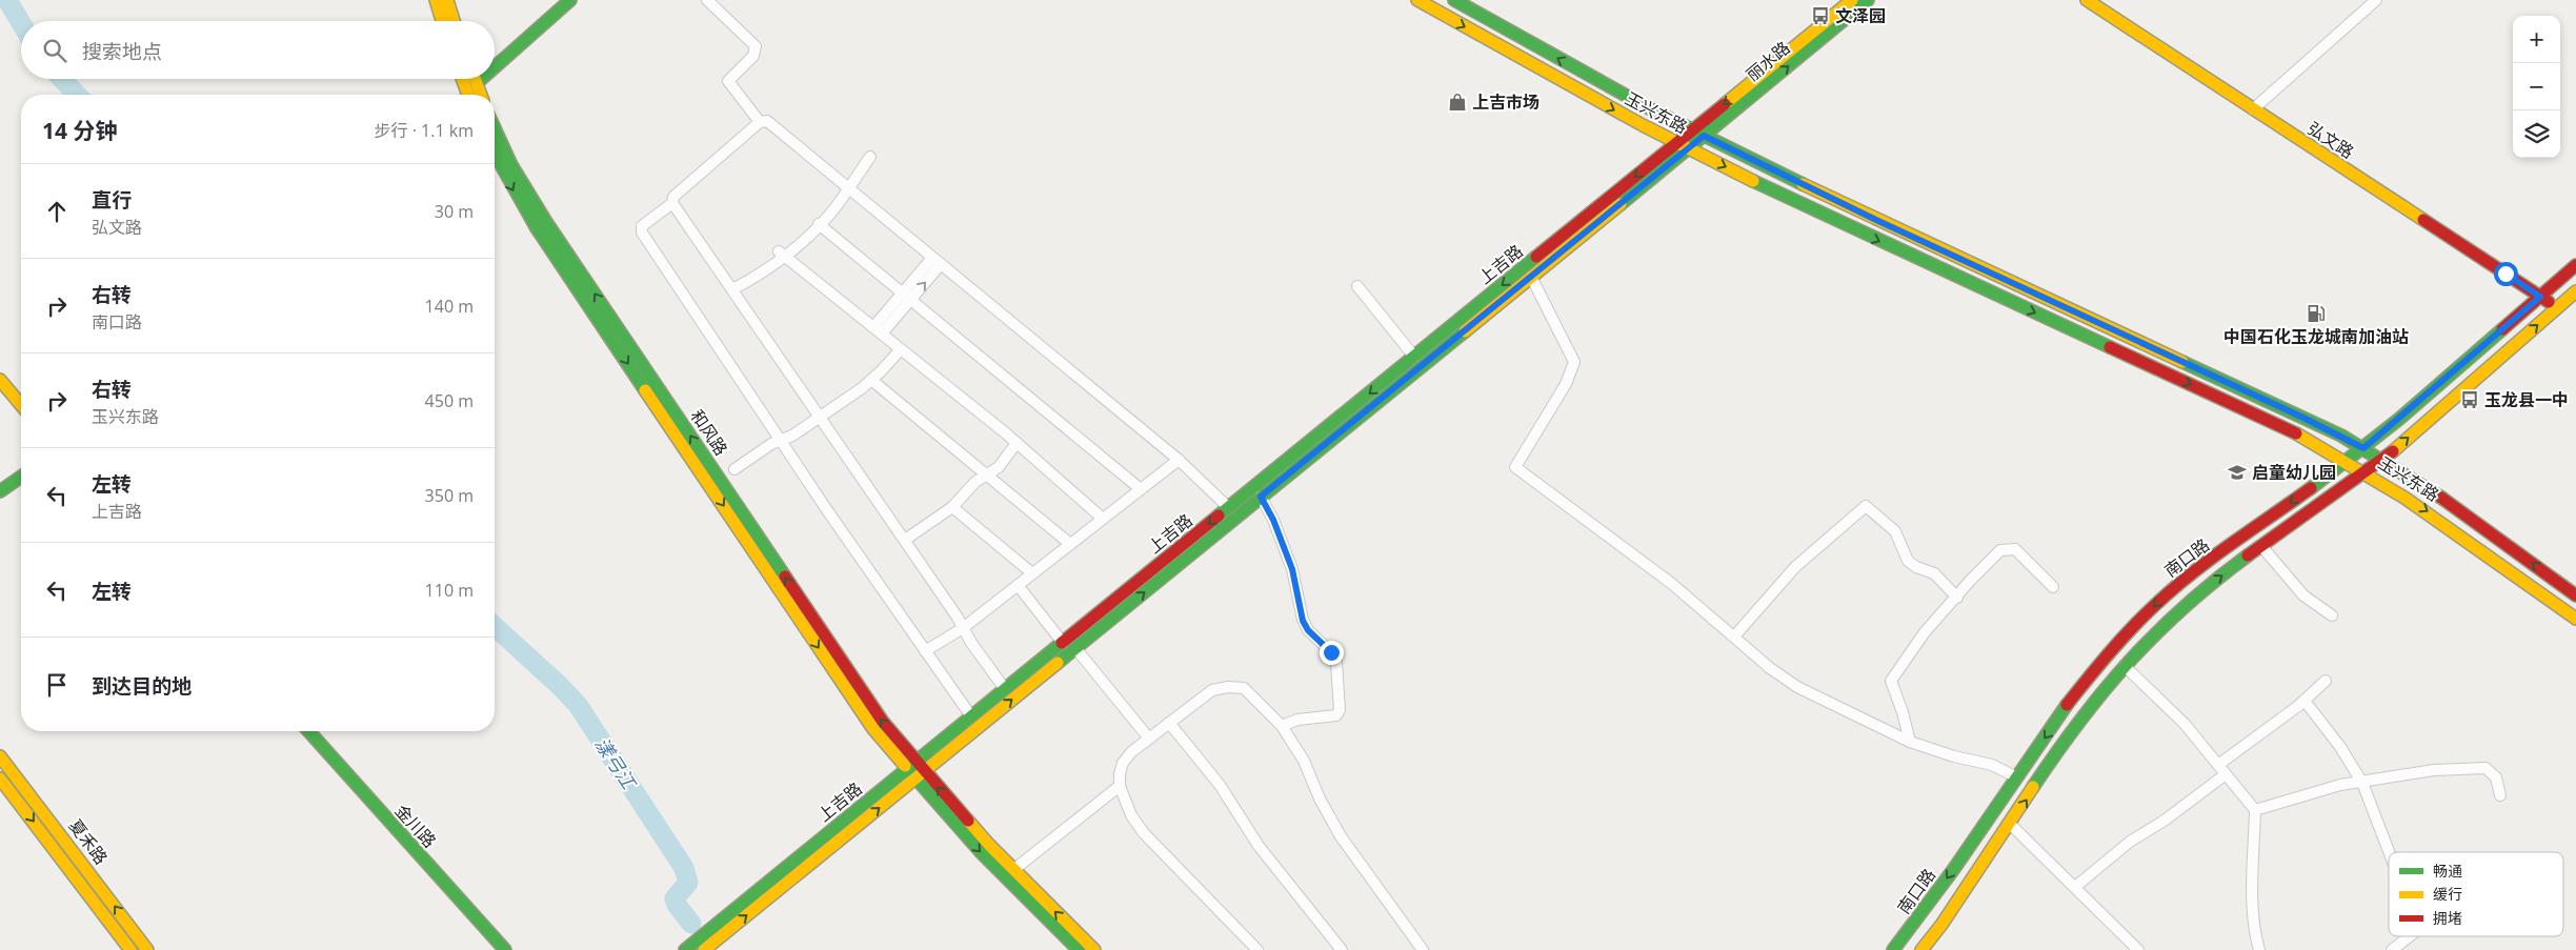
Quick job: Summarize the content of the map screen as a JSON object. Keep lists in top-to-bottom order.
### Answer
{
  "streets": {
    "main road": [
      "丽水路",
      "玉兴东路",
      "弘文路",
      "上吉路",
      "和风路",
      "南口路",
      "金川路",
      "夏禾路"
    ]
  },
  "crossings": [
    ["丽水路", "玉兴东路"],
    ["丽水路", "上吉路"],
    ["玉兴东路", "上吉路"],
    ["玉兴东路", "南口路"],
    ["弘文路", "南口路"],
    ["上吉路", "和风路"]
  ],
  "water": ["漾弓江"],
  "places": {
    "bus stop": ["文泽园", "玉龙县一中"],
    "shop": ["上吉市场"],
    "fuel station": ["中国石化玉龙城南加油站"],
    "school or university": ["启童幼儿园"]
  },
  "legend": ["畅通", "缓行", "拥堵"],
  "page": {
    "map_buttons": ["+", "−"],
    "search": "搜索地点",
    "heading": ["14 分钟", "步行 · 1.1 km"],
    "list": [
      ["直行", "弘文路", "30 m"],
      ["右转", "南口路", "140 m"],
      ["右转", "玉兴东路", "450 m"],
      ["左转", "上吉路", "350 m"],
      ["左转", "110 m"],
      "到达目的地"
    ]
  }
}
